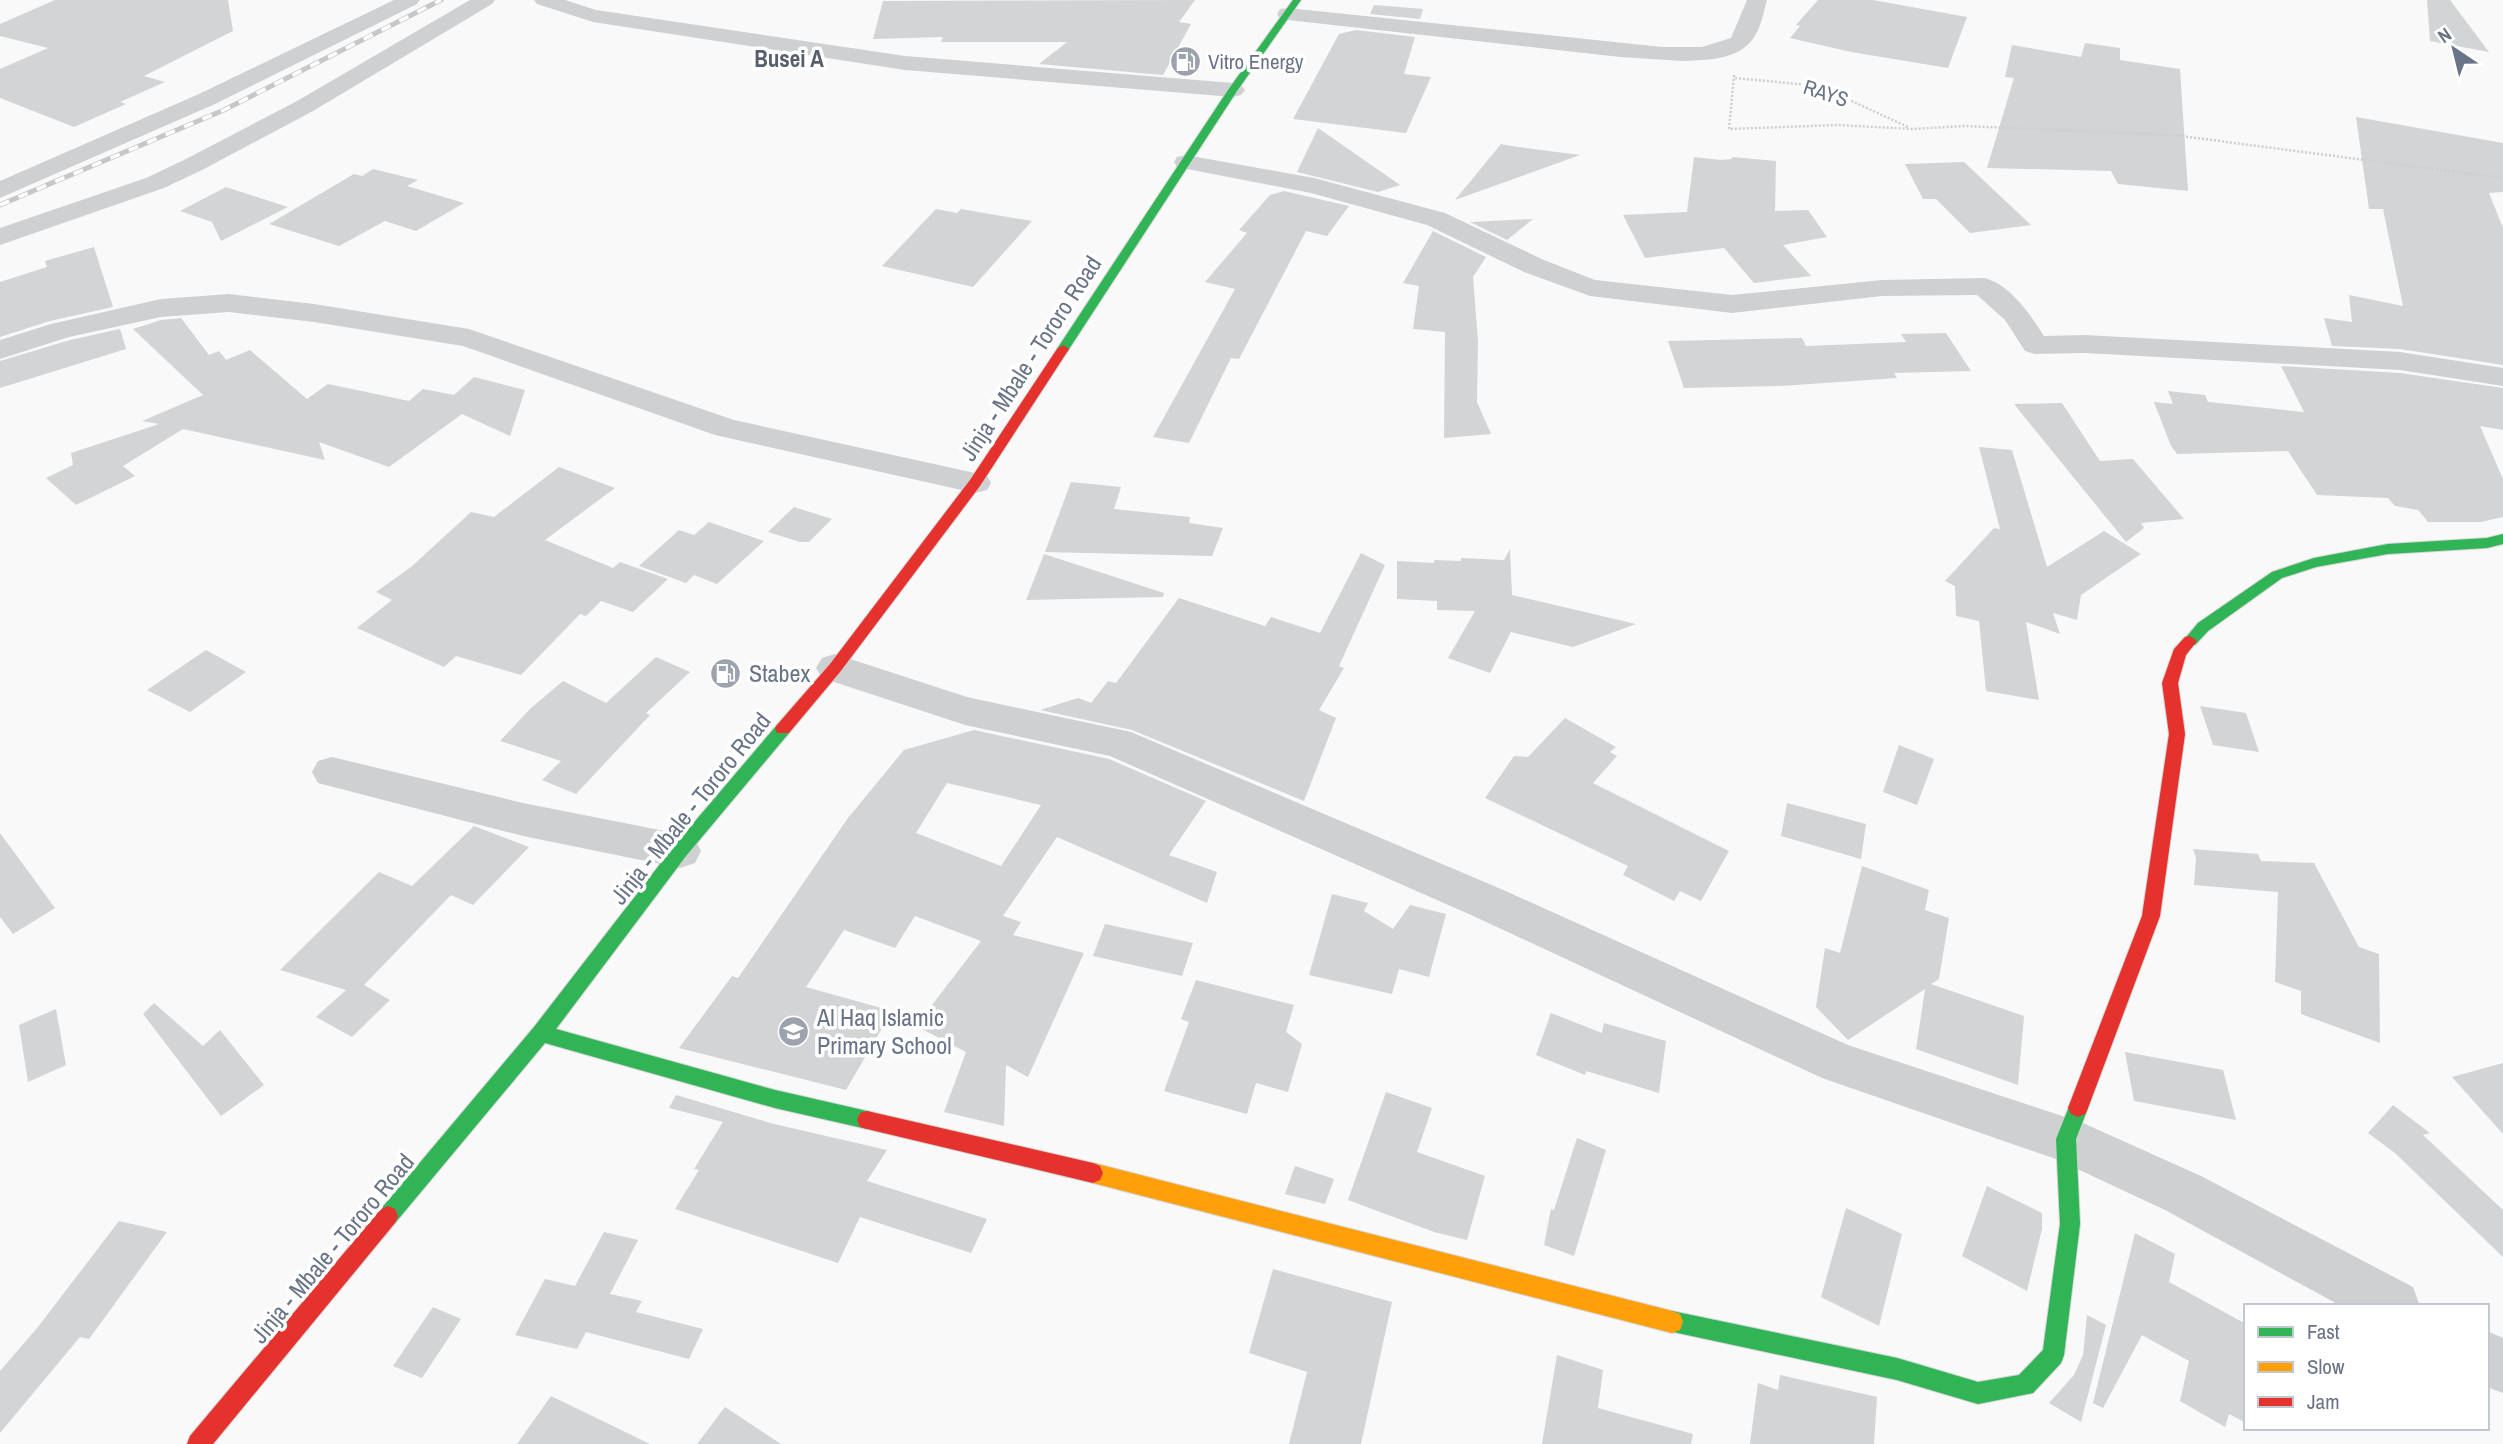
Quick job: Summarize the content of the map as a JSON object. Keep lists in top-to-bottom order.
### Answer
{
  "streets": {
    "main road": ["Jinja - Mbale - Tororo Road"],
    "path": ["RAYS"]
  },
  "districts": ["Busei A"],
  "places": {
    "fuel station": ["Vitro Energy", "Stabex"],
    "school or university": ["Al Haq Islamic Primary School"]
  },
  "legend": ["Fast", "Slow", "Jam"],
  "north": "top left"
}
